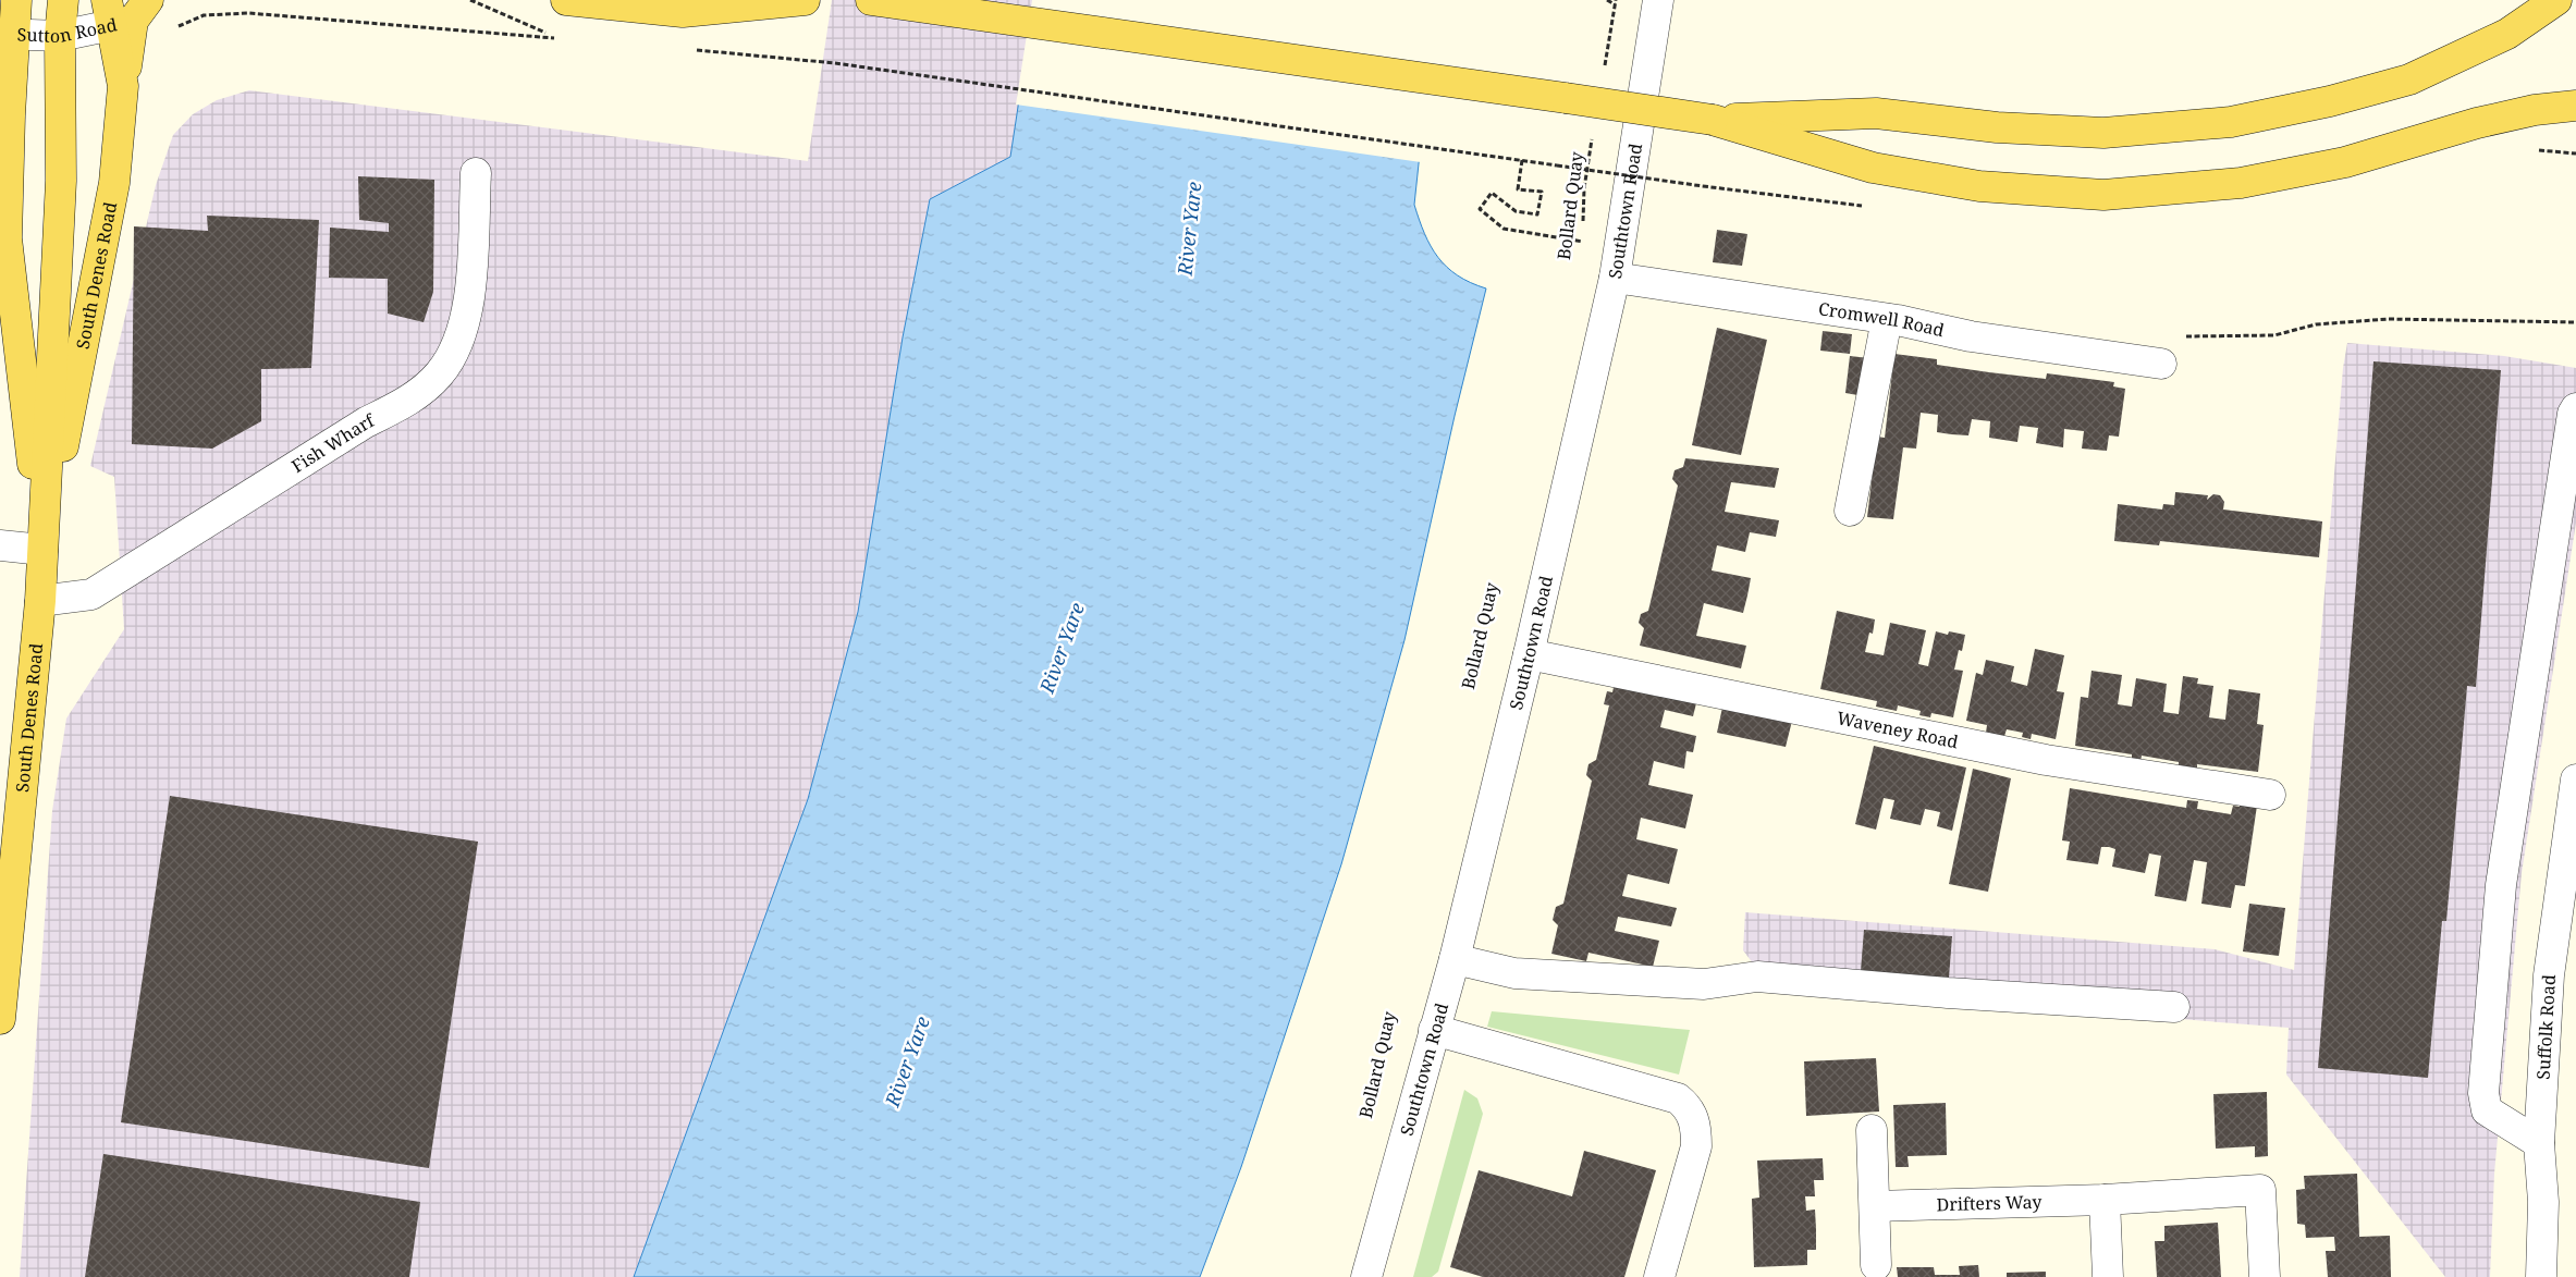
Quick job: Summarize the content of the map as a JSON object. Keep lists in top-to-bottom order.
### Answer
{
  "streets": {
    "main road": ["South Denes Road"],
    "street": [
      "Sutton Road",
      "Southtown Road",
      "Cromwell Road",
      "Fish Wharf",
      "Waveney Road",
      "Suffolk Road",
      "Drifters Way"
    ],
    "path": ["Bollard Quay"]
  },
  "crossings": [
    ["Sutton Road", "South Denes Road"],
    ["Southtown Road", "Cromwell Road"],
    ["Southtown Road", "Waveney Road"],
    ["South Denes Road", "Fish Wharf"]
  ],
  "water": ["River Yare"]
}
